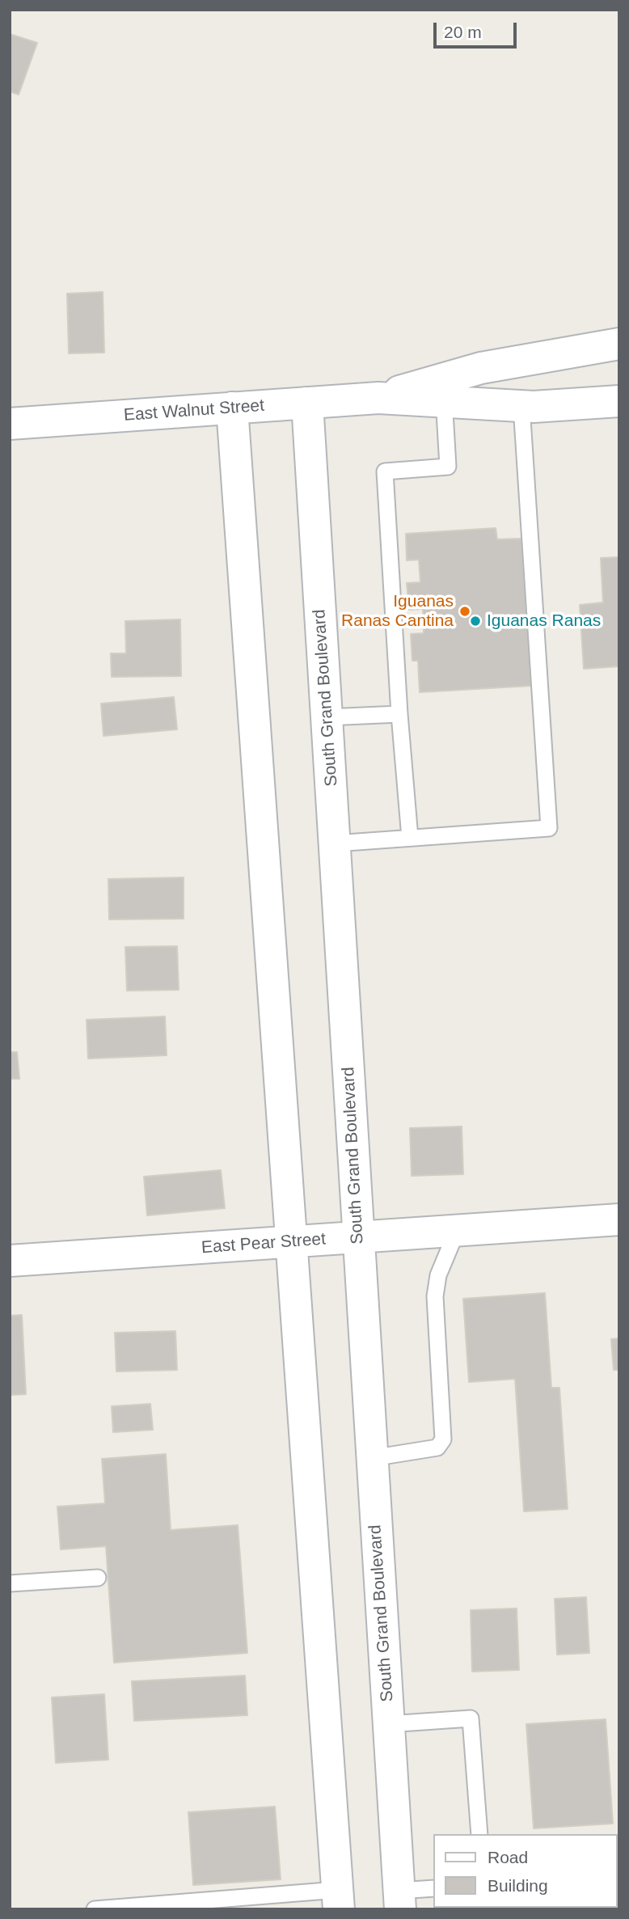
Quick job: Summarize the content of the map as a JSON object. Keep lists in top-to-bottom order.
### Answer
{
  "streets": {
    "street": ["East Walnut Street", "South Grand Boulevard", "East Pear Street"]
  },
  "crossings": [
    ["East Walnut Street", "South Grand Boulevard"],
    ["South Grand Boulevard", "East Pear Street"]
  ],
  "places": ["Iguanas Ranas Cantina", "Iguanas Ranas"],
  "legend": ["Road", "Building"],
  "scale_bar": "20 m"
}
